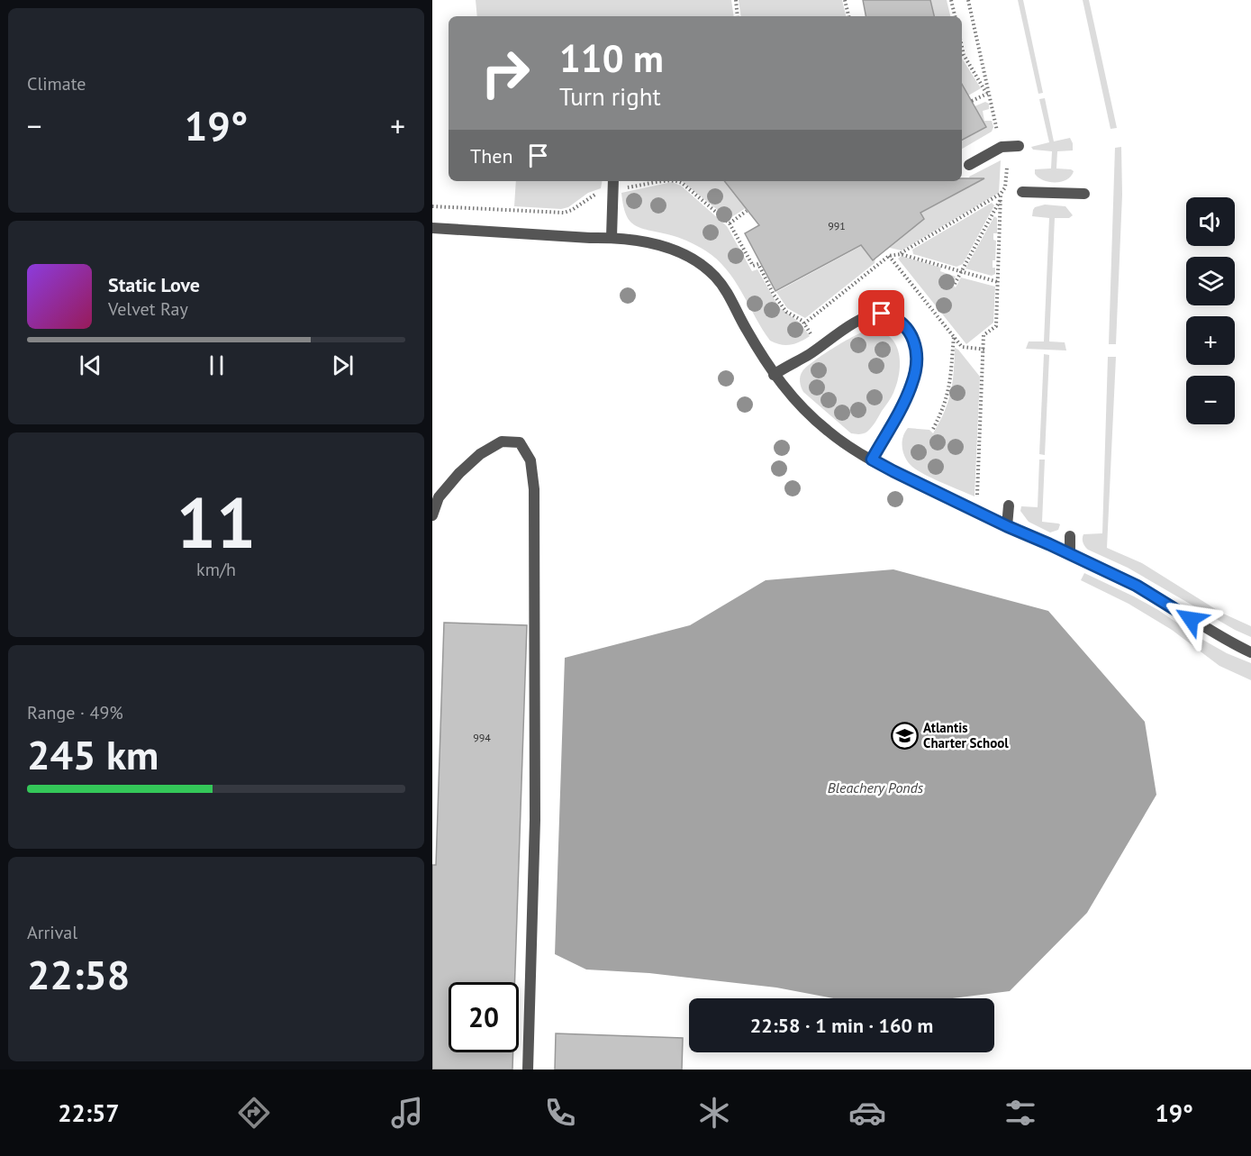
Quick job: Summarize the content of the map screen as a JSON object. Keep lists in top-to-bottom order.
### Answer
{
  "water": ["Bleachery Ponds"],
  "places": {
    "school or university": ["Atlantis Charter School"]
  },
  "house_numbers": ["991", "994"],
  "page": {
    "tile": [
      "Climate",
      ["11", "km/h"],
      ["Range · 49%", "245 km"],
      ["Arrival", "22:58"]
    ],
    "turn": ["110 m", "Turn right"],
    "heat": ["−", "19°", "+"],
    "then": "Then",
    "map_buttons": ["+", "−"],
    "song": ["Static Love", "Velvet Ray"],
    "limit": "20",
    "trip": "22:58 · 1 min · 160 m",
    "tabs": ["22:57", "19°"]
  }
}
